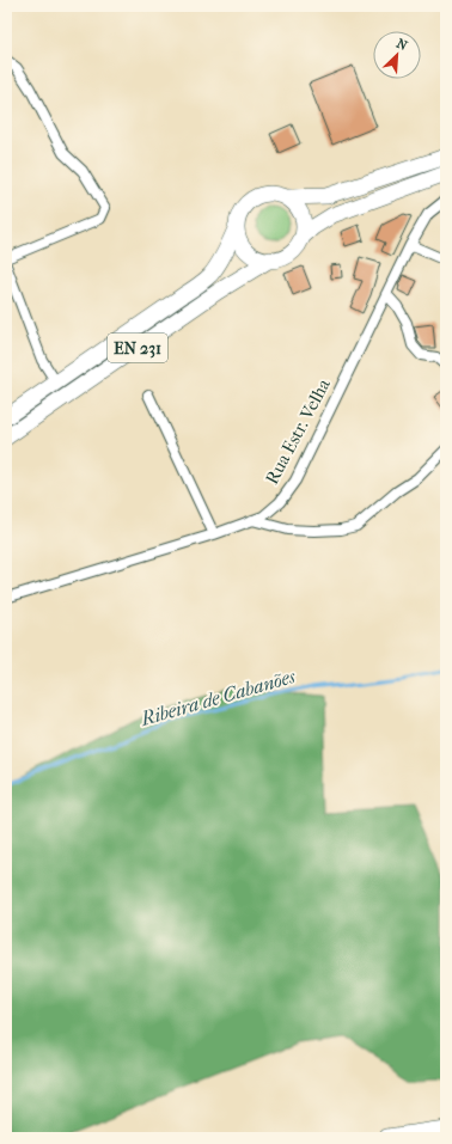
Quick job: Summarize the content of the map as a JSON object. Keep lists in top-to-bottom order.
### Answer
{
  "streets": {
    "main road": ["EN 231"],
    "street": ["Rua Estr. Velha"]
  },
  "water": ["Ribeira de Cabanões"],
  "north": "top right"
}
